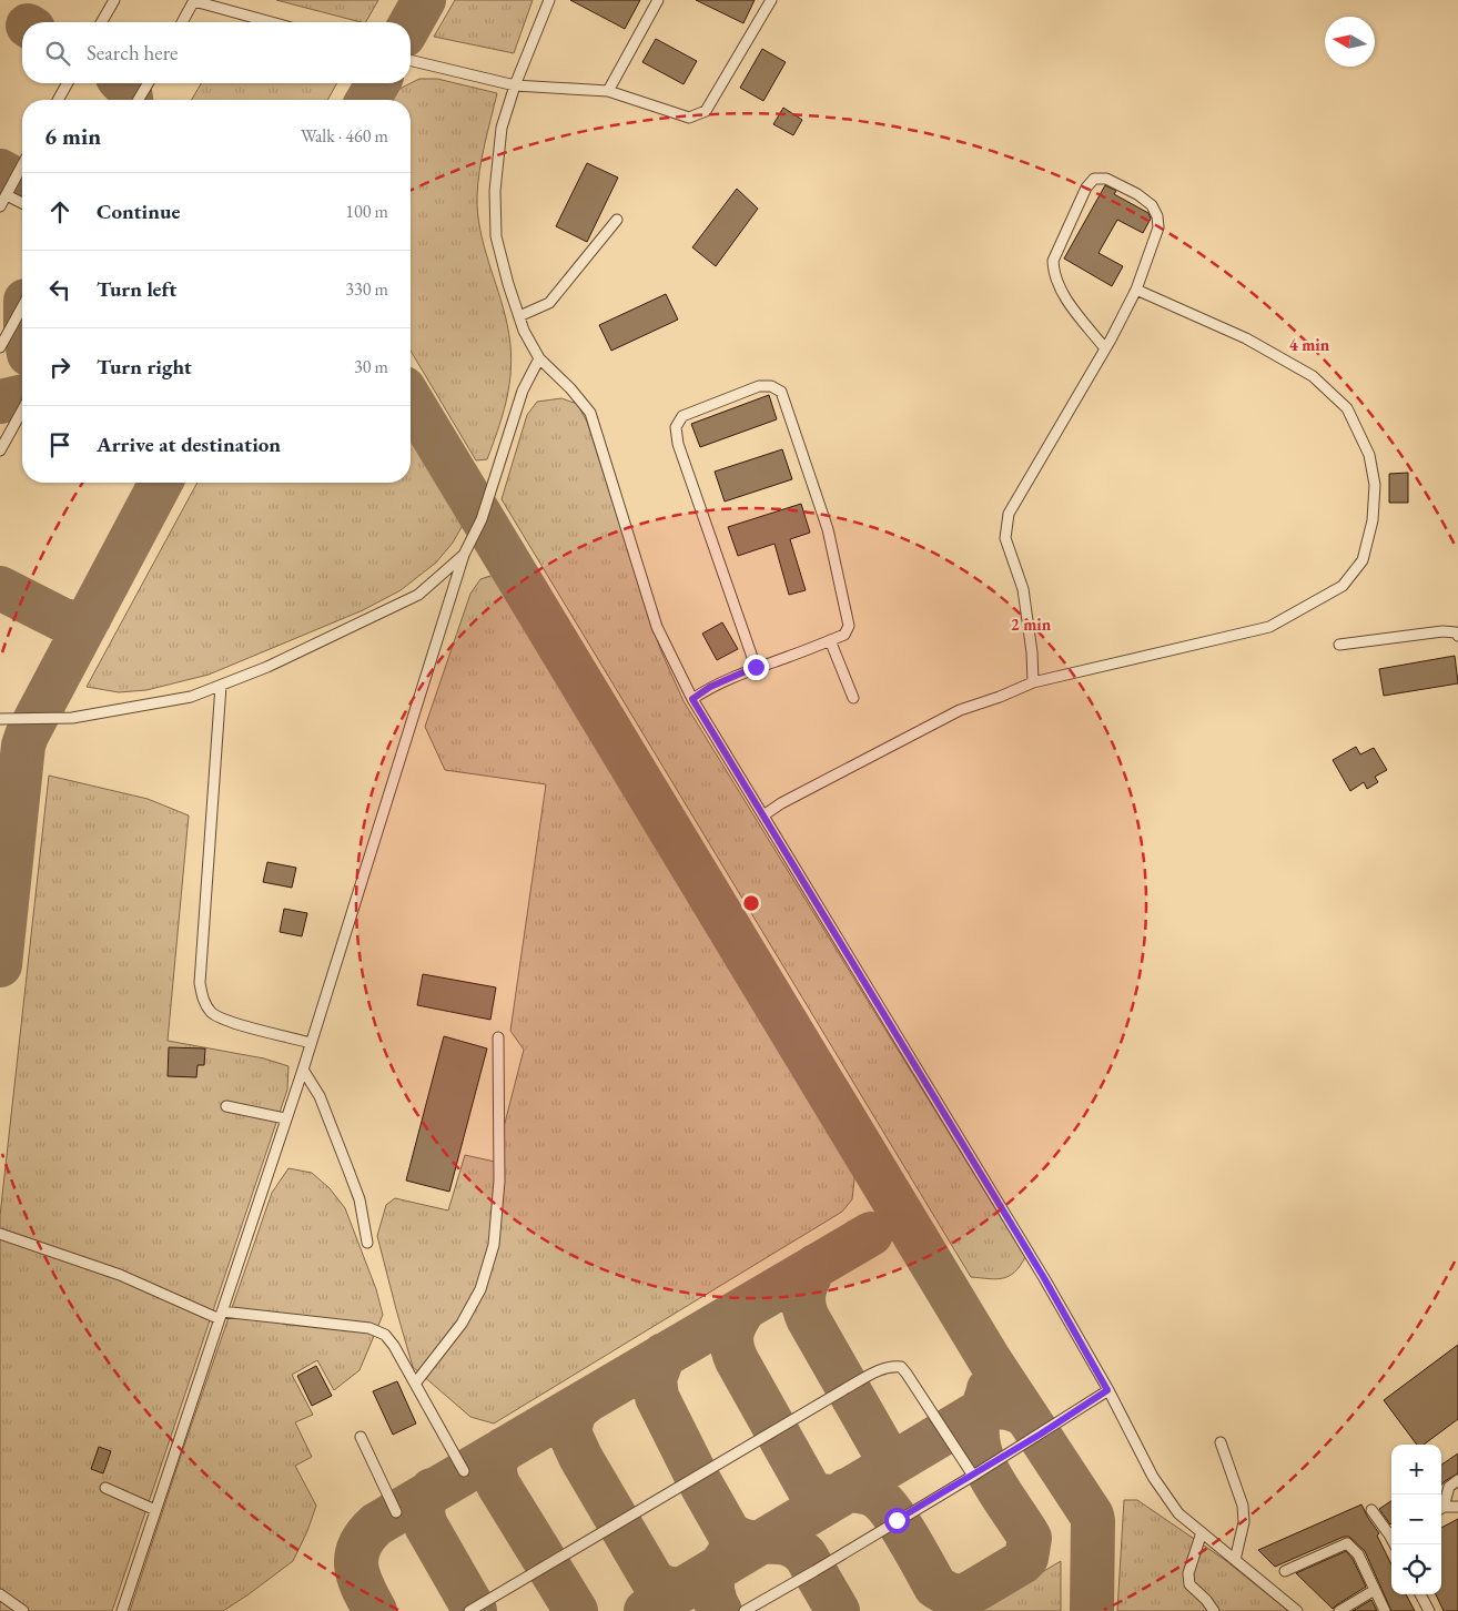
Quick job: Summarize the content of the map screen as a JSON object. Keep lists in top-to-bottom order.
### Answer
{
  "north": "left",
  "page": {
    "search": "Search here",
    "heading": ["6 min", "Walk · 460 m"],
    "list": [
      ["Continue", "100 m"],
      ["Turn left", "330 m"],
      ["Turn right", "30 m"],
      "Arrive at destination"
    ],
    "map_buttons": ["+", "−"]
  },
  "rings": ["4 min", "2 min"]
}
